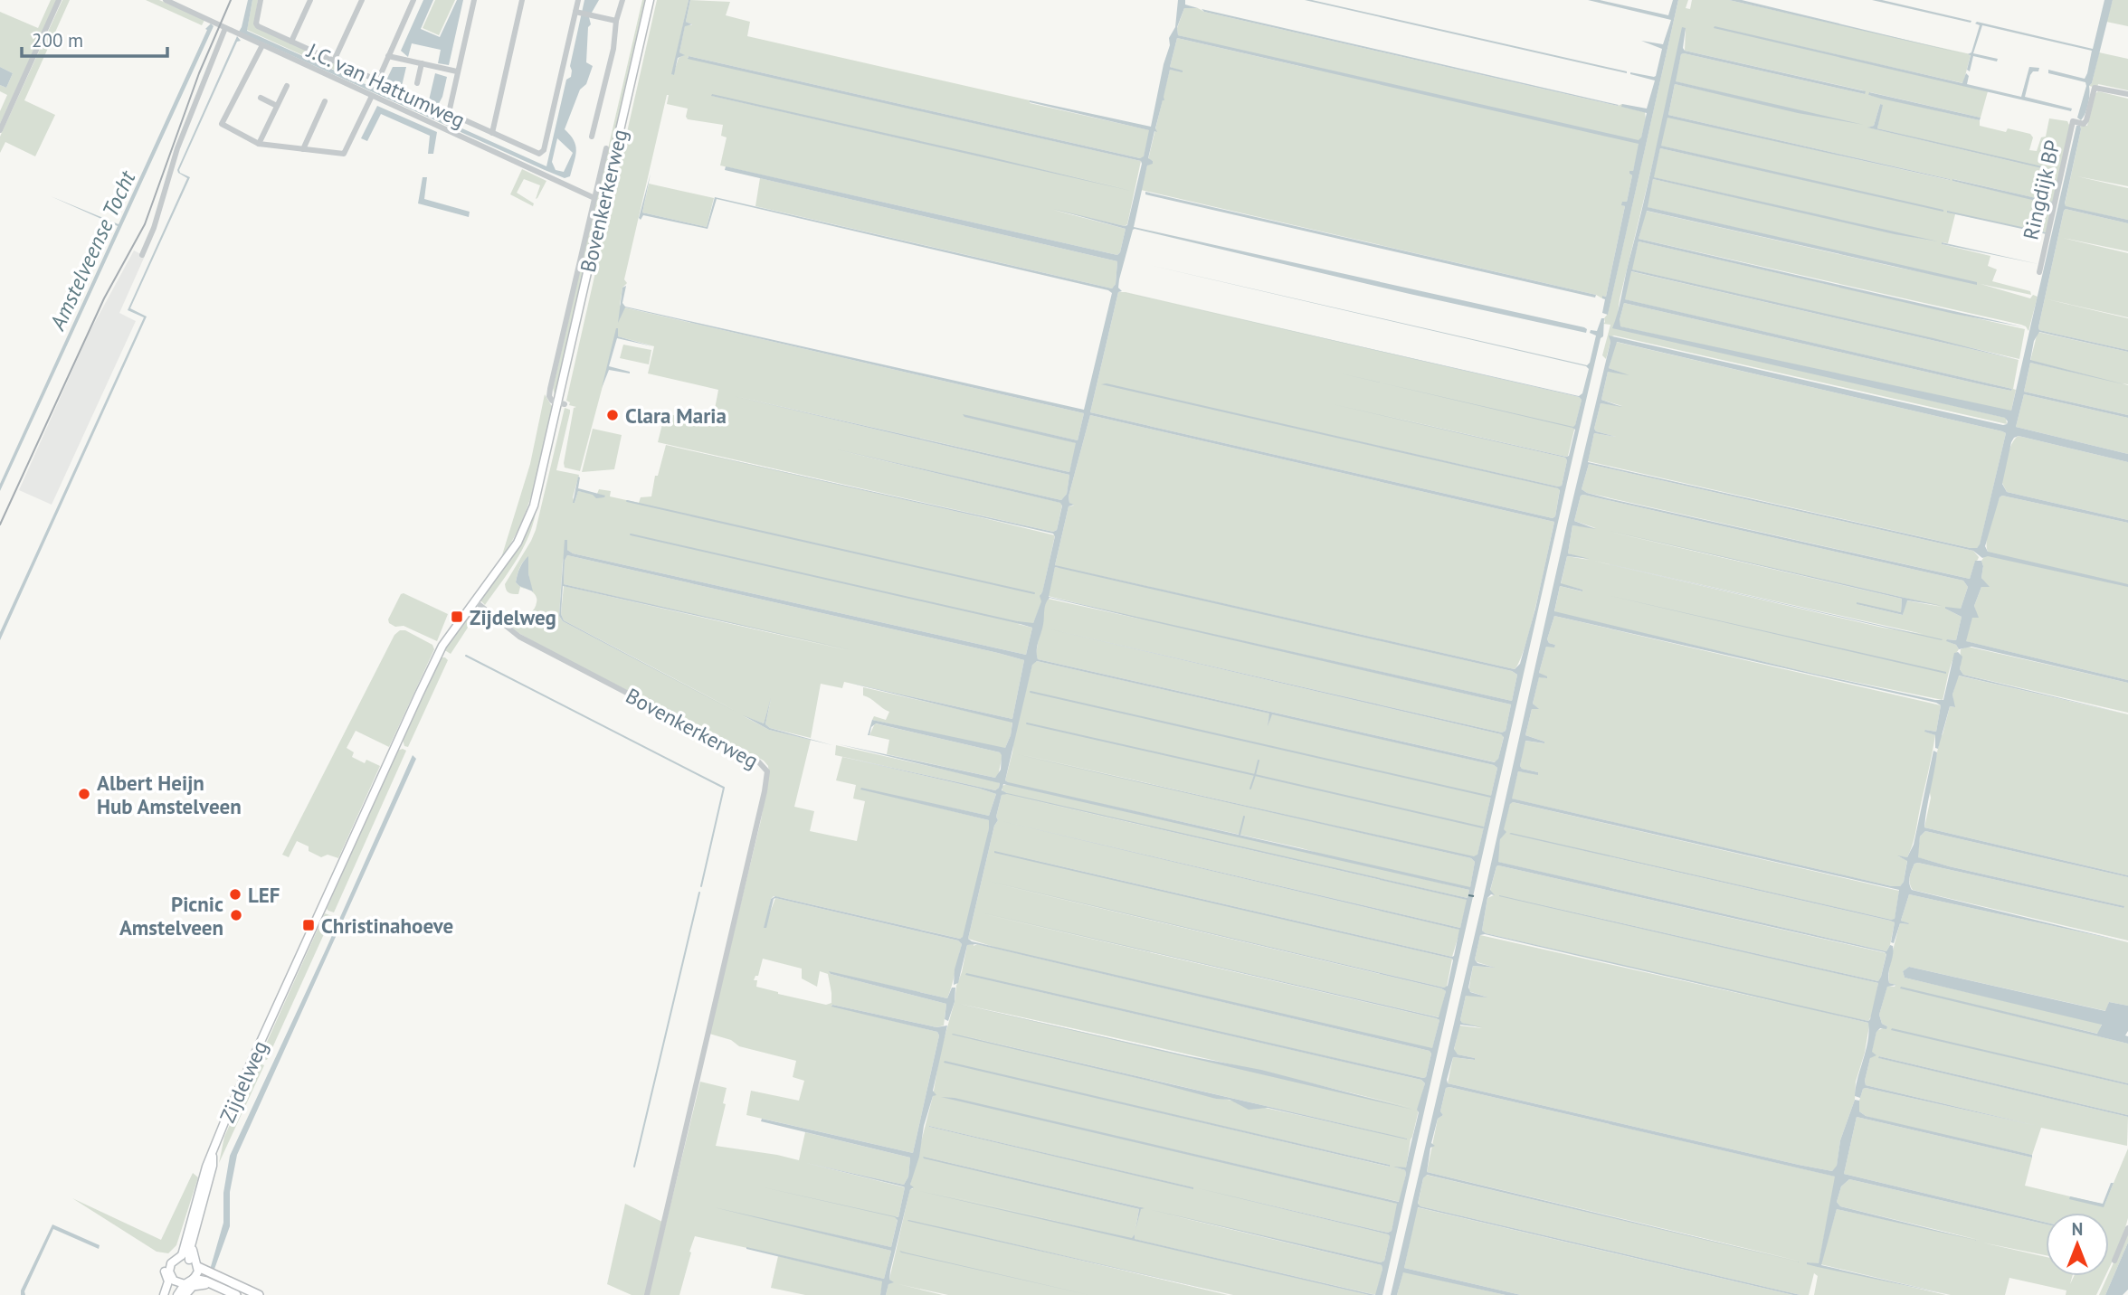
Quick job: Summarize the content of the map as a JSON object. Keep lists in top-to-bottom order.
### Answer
{
  "streets": {
    "main road": ["Bovenkerkerweg", "Zijdelweg"],
    "street": ["J.C. van Hattumweg", "Ringdijk BP"]
  },
  "crossings": [
    ["J.C. van Hattumweg", "Bovenkerkerweg"],
    ["Bovenkerkerweg", "Zijdelweg"]
  ],
  "water": ["Amstelveense Tocht"],
  "places": {
    "other": [
      "Clara Maria",
      "Albert Heijn Hub Amstelveen",
      "LEF",
      "Picnic Amstelveen"
    ],
    "transit": ["Zijdelweg", "Christinahoeve"]
  },
  "scale_bar": "200 m",
  "north": "top"
}
